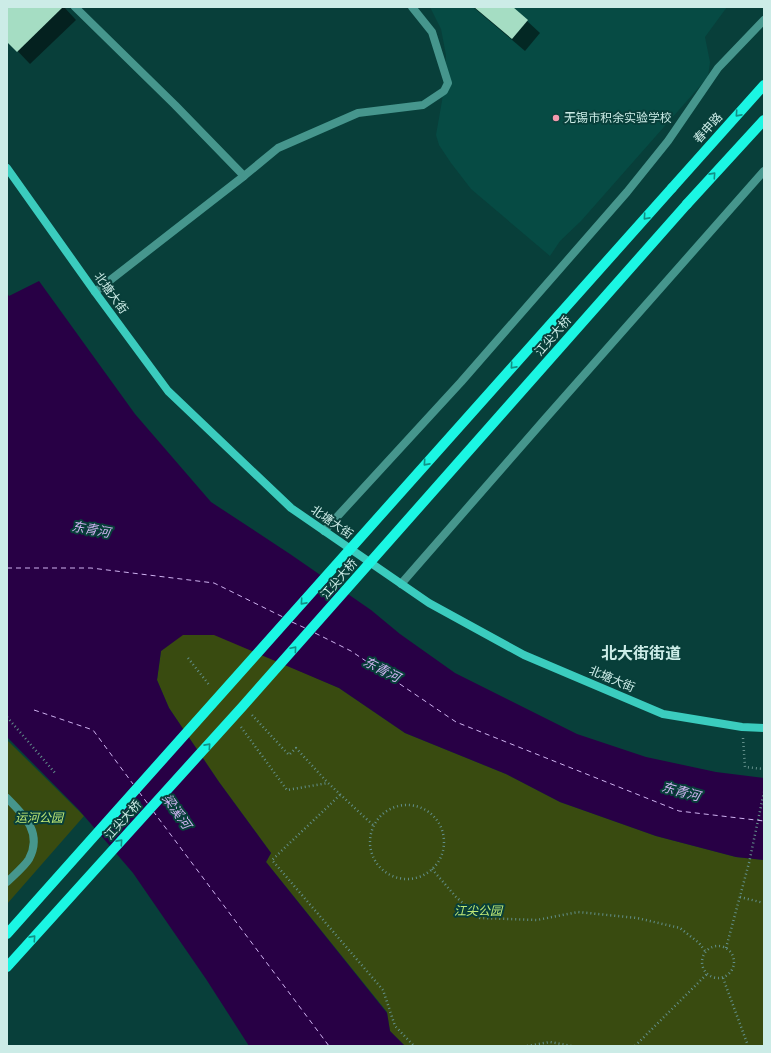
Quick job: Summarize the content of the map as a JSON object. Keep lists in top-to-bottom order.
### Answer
{
  "streets": {
    "main road": ["春申路", "北塘大街", "江尖大桥"]
  },
  "crossings": [
    ["春申路", "江尖大桥"]
  ],
  "one_way": ["春申路"],
  "districts": ["北大街街道"],
  "water": ["东青河", "梁溪河"],
  "parks": ["运河公园", "江尖公园"],
  "places": ["无锡市积余实验学校"]
}
